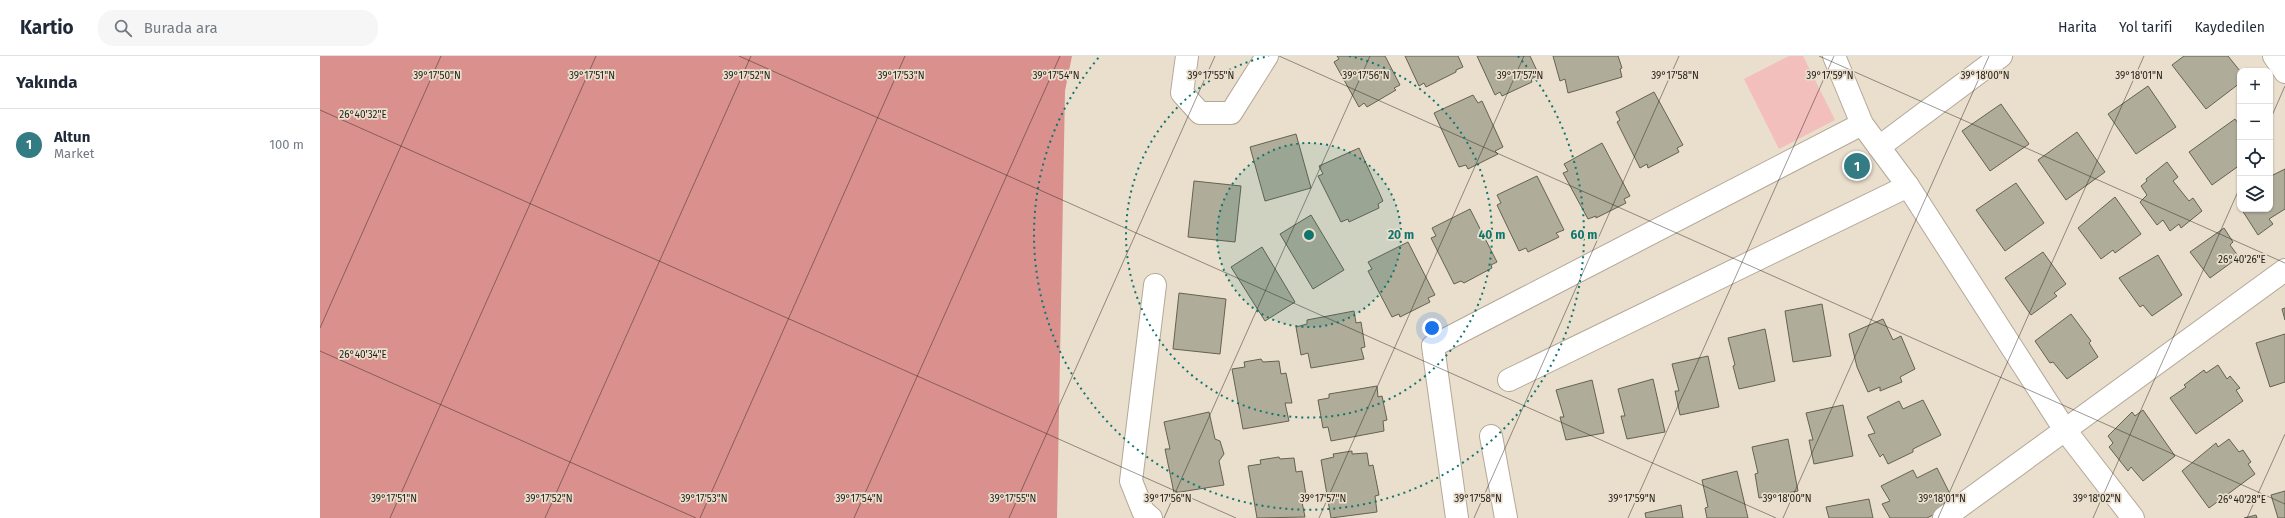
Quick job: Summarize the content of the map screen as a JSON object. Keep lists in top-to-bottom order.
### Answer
{
  "page": {
    "header": "Kartio",
    "search": "Burada ara",
    "nav": ["Harita", "Yol tarifi", "Kaydedilen"],
    "heading": "Yakında",
    "map_buttons": ["+", "−"],
    "list": [
      {
        "mark": "1",
        "name": "Altun",
        "note": "Market",
        "value": "100 m"
      }
    ],
    "pins": "1"
  },
  "coordinates": [
    "39°17'50\"N",
    "39°17'51\"N",
    "39°17'52\"N",
    "39°17'53\"N",
    "39°17'54\"N",
    "39°17'55\"N",
    "39°17'56\"N",
    "39°17'57\"N",
    "39°17'58\"N",
    "39°17'59\"N",
    "39°18'00\"N",
    "39°18'01\"N",
    "26°40'32\"E",
    "26°40'26\"E",
    "26°40'34\"E",
    "39°18'02\"N",
    "26°40'28\"E"
  ],
  "rings": ["20 m", "40 m", "60 m"]
}
